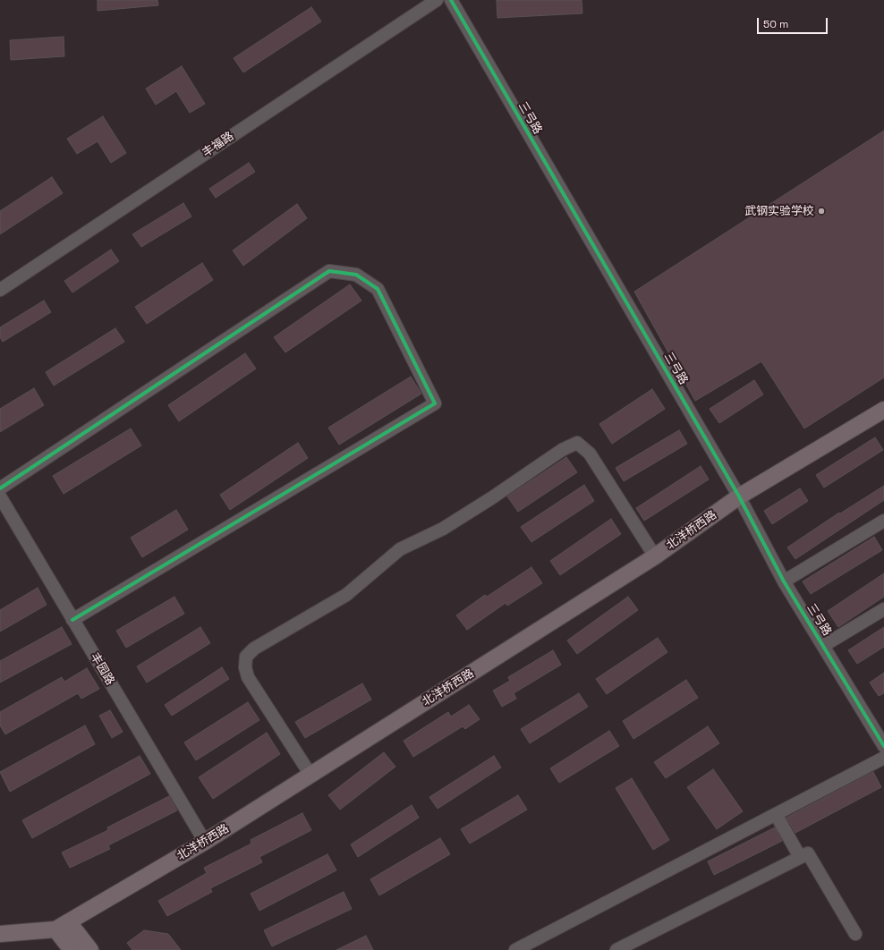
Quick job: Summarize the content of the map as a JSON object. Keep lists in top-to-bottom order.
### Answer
{
  "streets": {
    "main road": ["北洋桥西路"],
    "street": ["三弓路", "丰福路", "丰园路"]
  },
  "crossings": [
    ["三弓路", "北洋桥西路"],
    ["北洋桥西路", "丰园路"]
  ],
  "places": ["武钢实验学校"],
  "scale_bar": "50 m"
}
